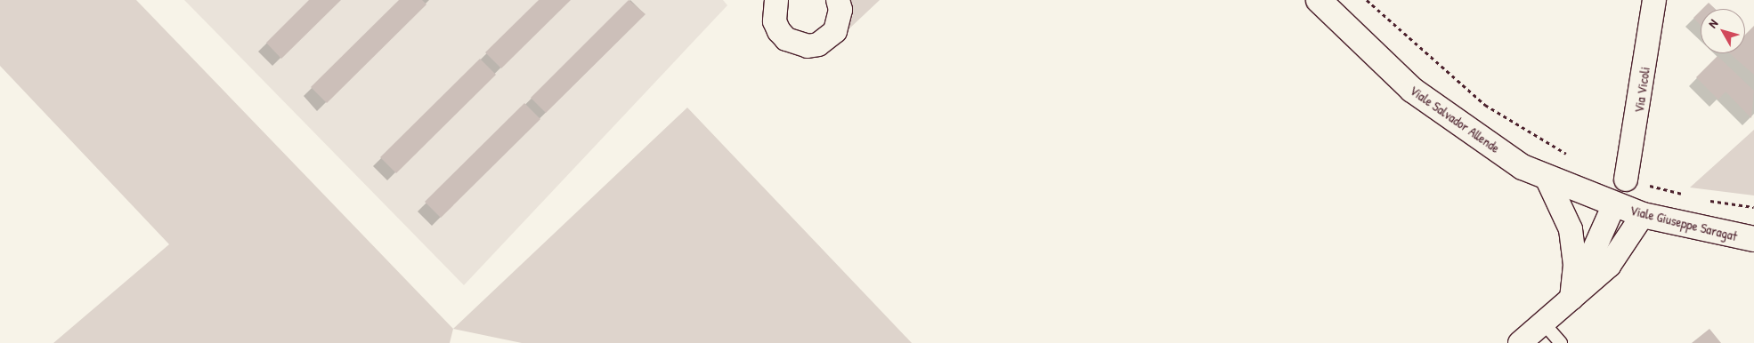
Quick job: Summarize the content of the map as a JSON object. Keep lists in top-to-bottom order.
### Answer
{
  "streets": {
    "main road": ["Viale Salvador Allende", "Viale Giuseppe Saragat"],
    "street": ["Via Vicoli"]
  },
  "crossings": [
    ["Viale Salvador Allende", "Viale Giuseppe Saragat"]
  ],
  "north": "top left"
}
